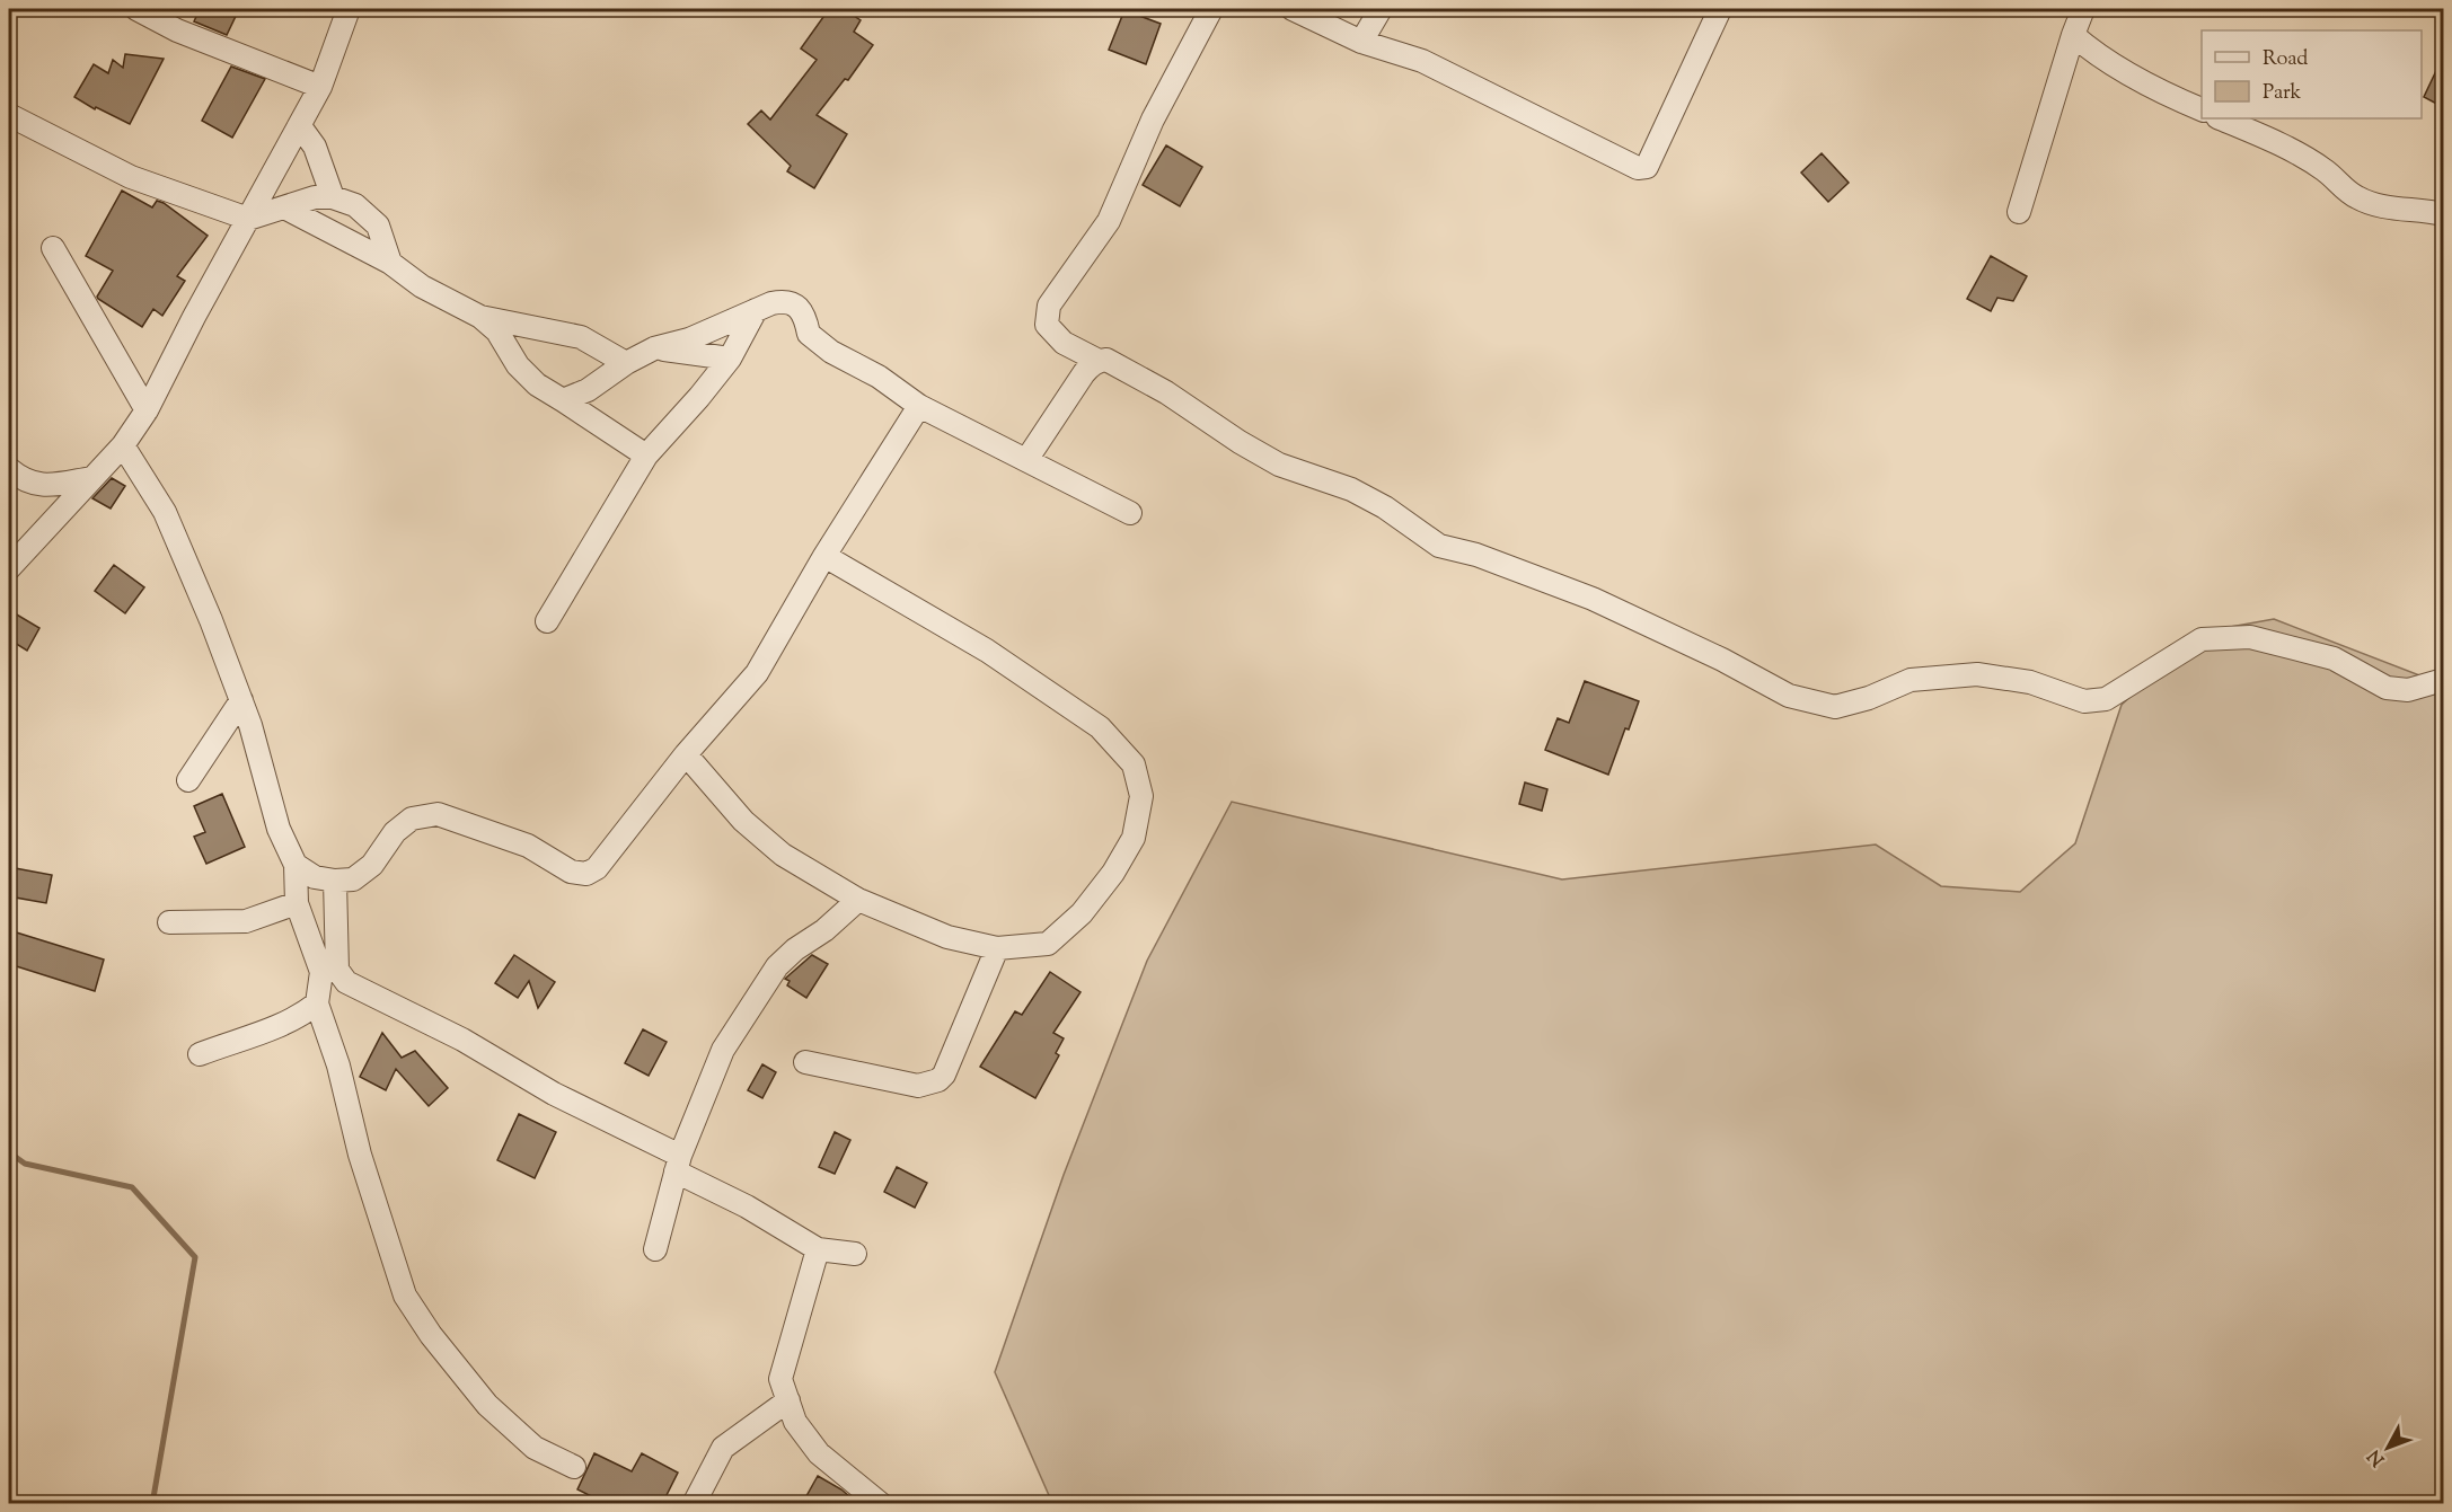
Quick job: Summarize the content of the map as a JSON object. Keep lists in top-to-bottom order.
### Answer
{
  "legend": ["Road", "Park"],
  "north": "bottom left"
}
